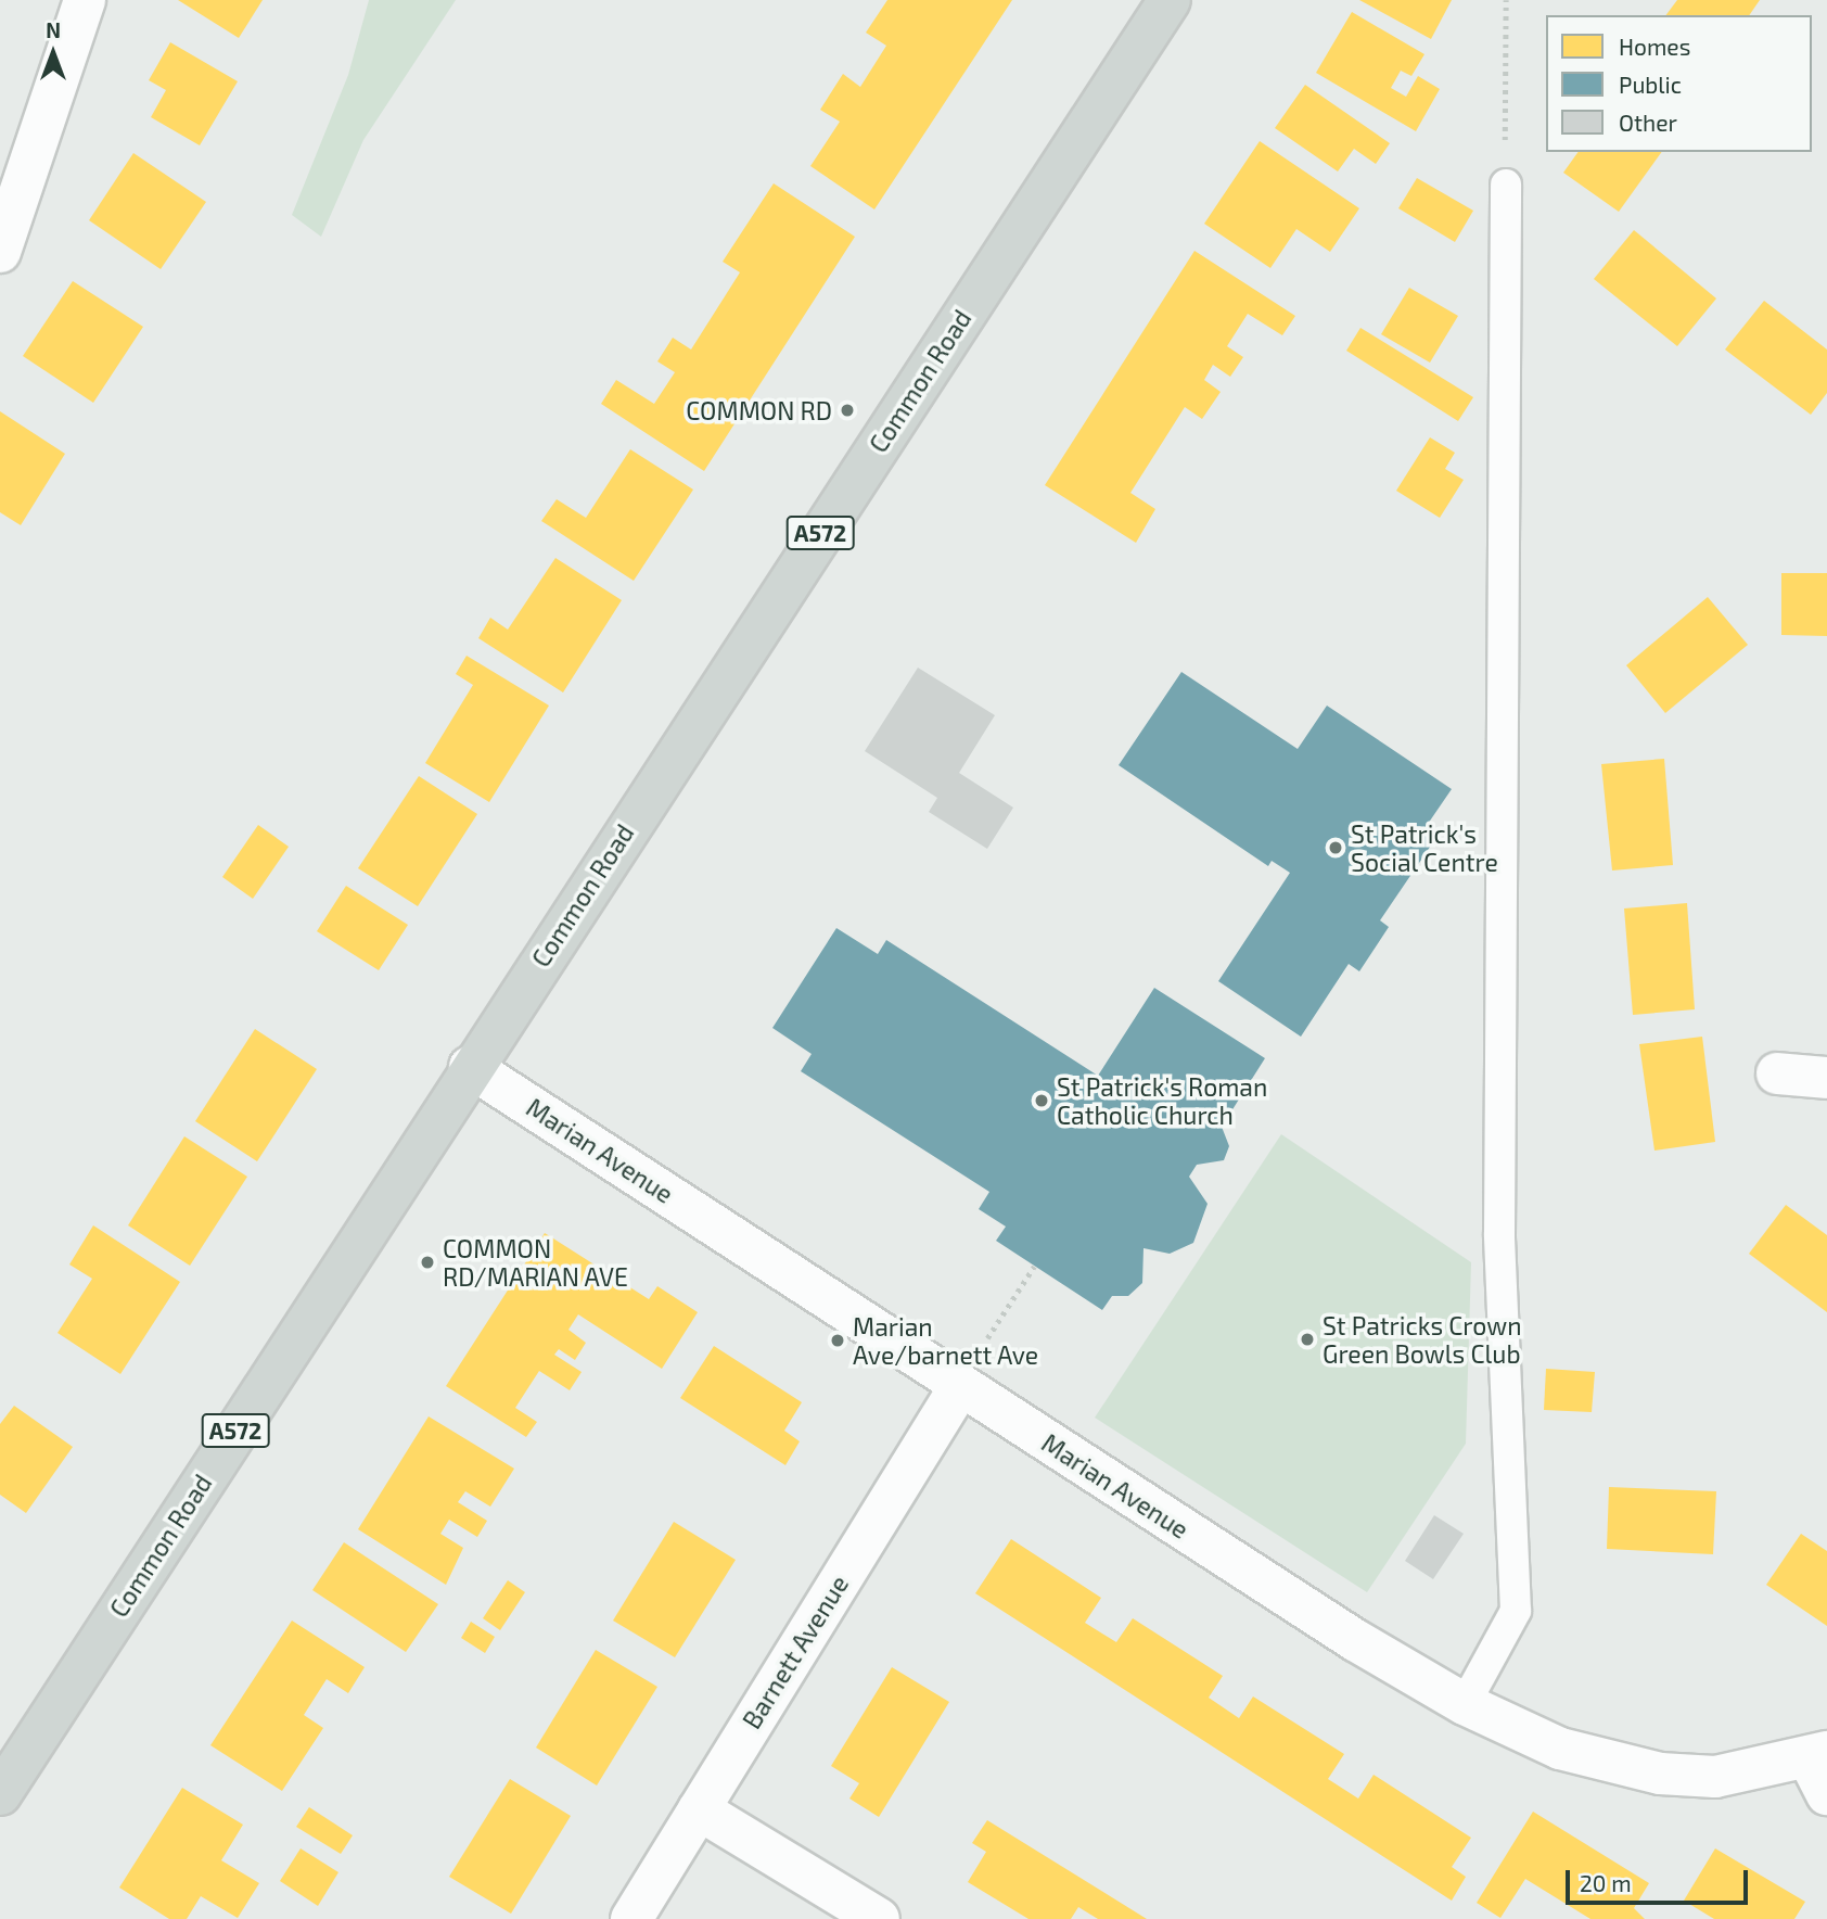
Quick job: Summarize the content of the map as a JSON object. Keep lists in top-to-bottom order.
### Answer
{
  "streets": {
    "main road": ["Common Road", "A572"],
    "street": ["Marian Avenue", "Barnett Avenue"]
  },
  "crossings": [
    ["Common Road", "Marian Avenue"],
    ["Marian Avenue", "Barnett Avenue"]
  ],
  "places": [
    "COMMON RD",
    "St Patrick's Social Centre",
    "St Patrick's Roman Catholic Church",
    "COMMON RD/MARIAN AVE",
    "St Patricks Crown Green Bowls Club",
    "Marian Ave/barnett Ave"
  ],
  "legend": ["Homes", "Public", "Other"],
  "scale_bar": "20 m",
  "north": "top"
}
